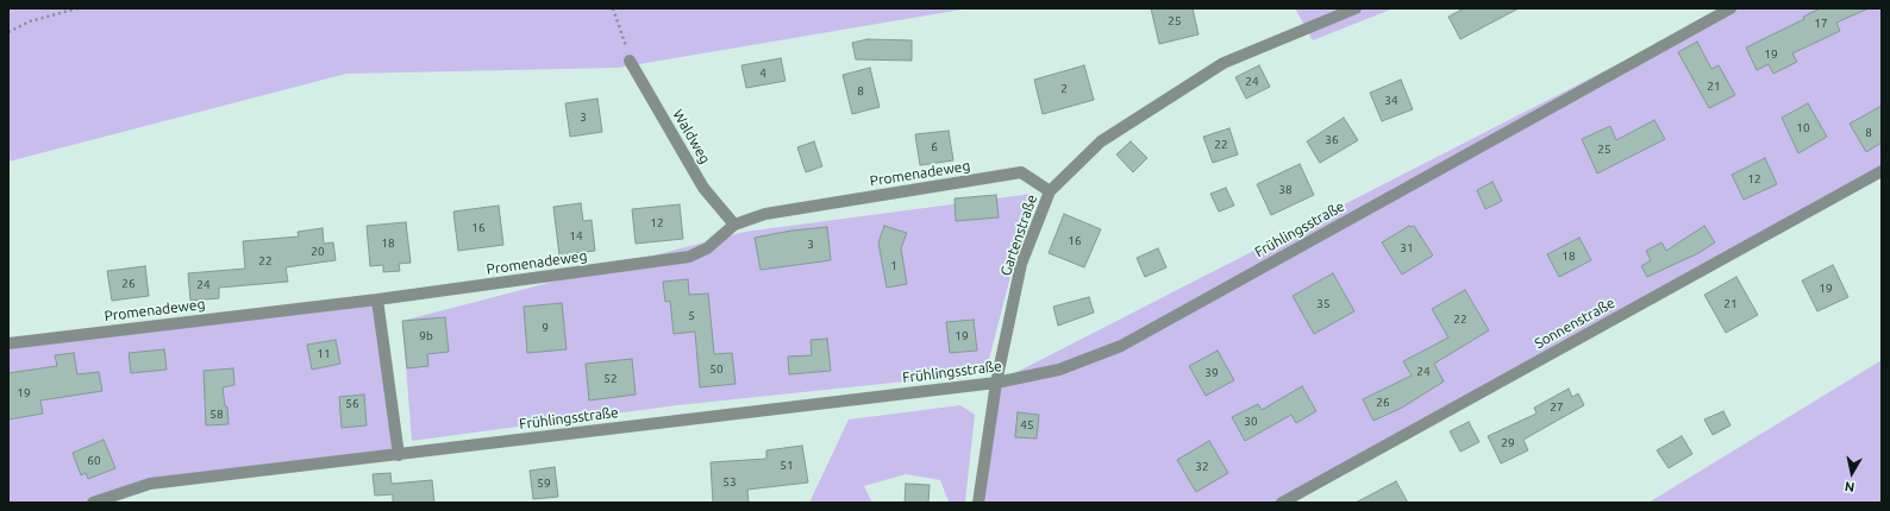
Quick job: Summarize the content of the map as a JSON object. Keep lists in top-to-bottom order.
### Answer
{
  "streets": {
    "street": [
      "Waldweg",
      "Promenadeweg",
      "Frühlingsstraße",
      "Gartenstraße",
      "Sonnenstraße"
    ]
  },
  "crossings": [
    ["Waldweg", "Promenadeweg"],
    ["Promenadeweg", "Gartenstraße"],
    ["Frühlingsstraße", "Gartenstraße"]
  ],
  "house_numbers": [
    "25",
    "17",
    "19",
    "4",
    "24",
    "21",
    "2",
    "8",
    "34",
    "3",
    "10",
    "8",
    "36",
    "22",
    "6",
    "25",
    "12",
    "38",
    "12",
    "16",
    "14",
    "16",
    "18",
    "3",
    "31",
    "20",
    "18",
    "22",
    "1",
    "26",
    "24",
    "19",
    "35",
    "21",
    "5",
    "22",
    "9",
    "9b",
    "19",
    "11",
    "50",
    "24",
    "39",
    "52",
    "19",
    "26",
    "56",
    "27",
    "58",
    "30",
    "45",
    "29",
    "60",
    "51",
    "32",
    "53",
    "59"
  ],
  "north": "bottom"
}
